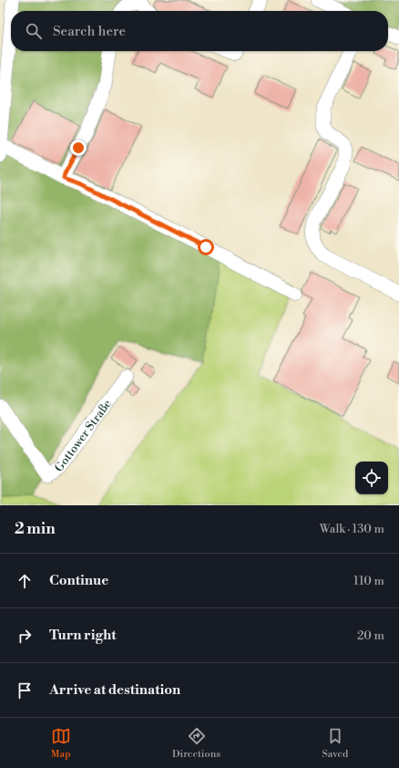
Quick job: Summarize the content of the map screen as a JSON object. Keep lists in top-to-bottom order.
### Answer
{
  "streets": {
    "street": ["Gottower Straße"]
  },
  "page": {
    "search": "Search here",
    "heading": ["2 min", "Walk · 130 m"],
    "list": [
      ["Continue", "110 m"],
      ["Turn right", "20 m"],
      "Arrive at destination"
    ],
    "nav": ["Map", "Directions", "Saved"]
  }
}
